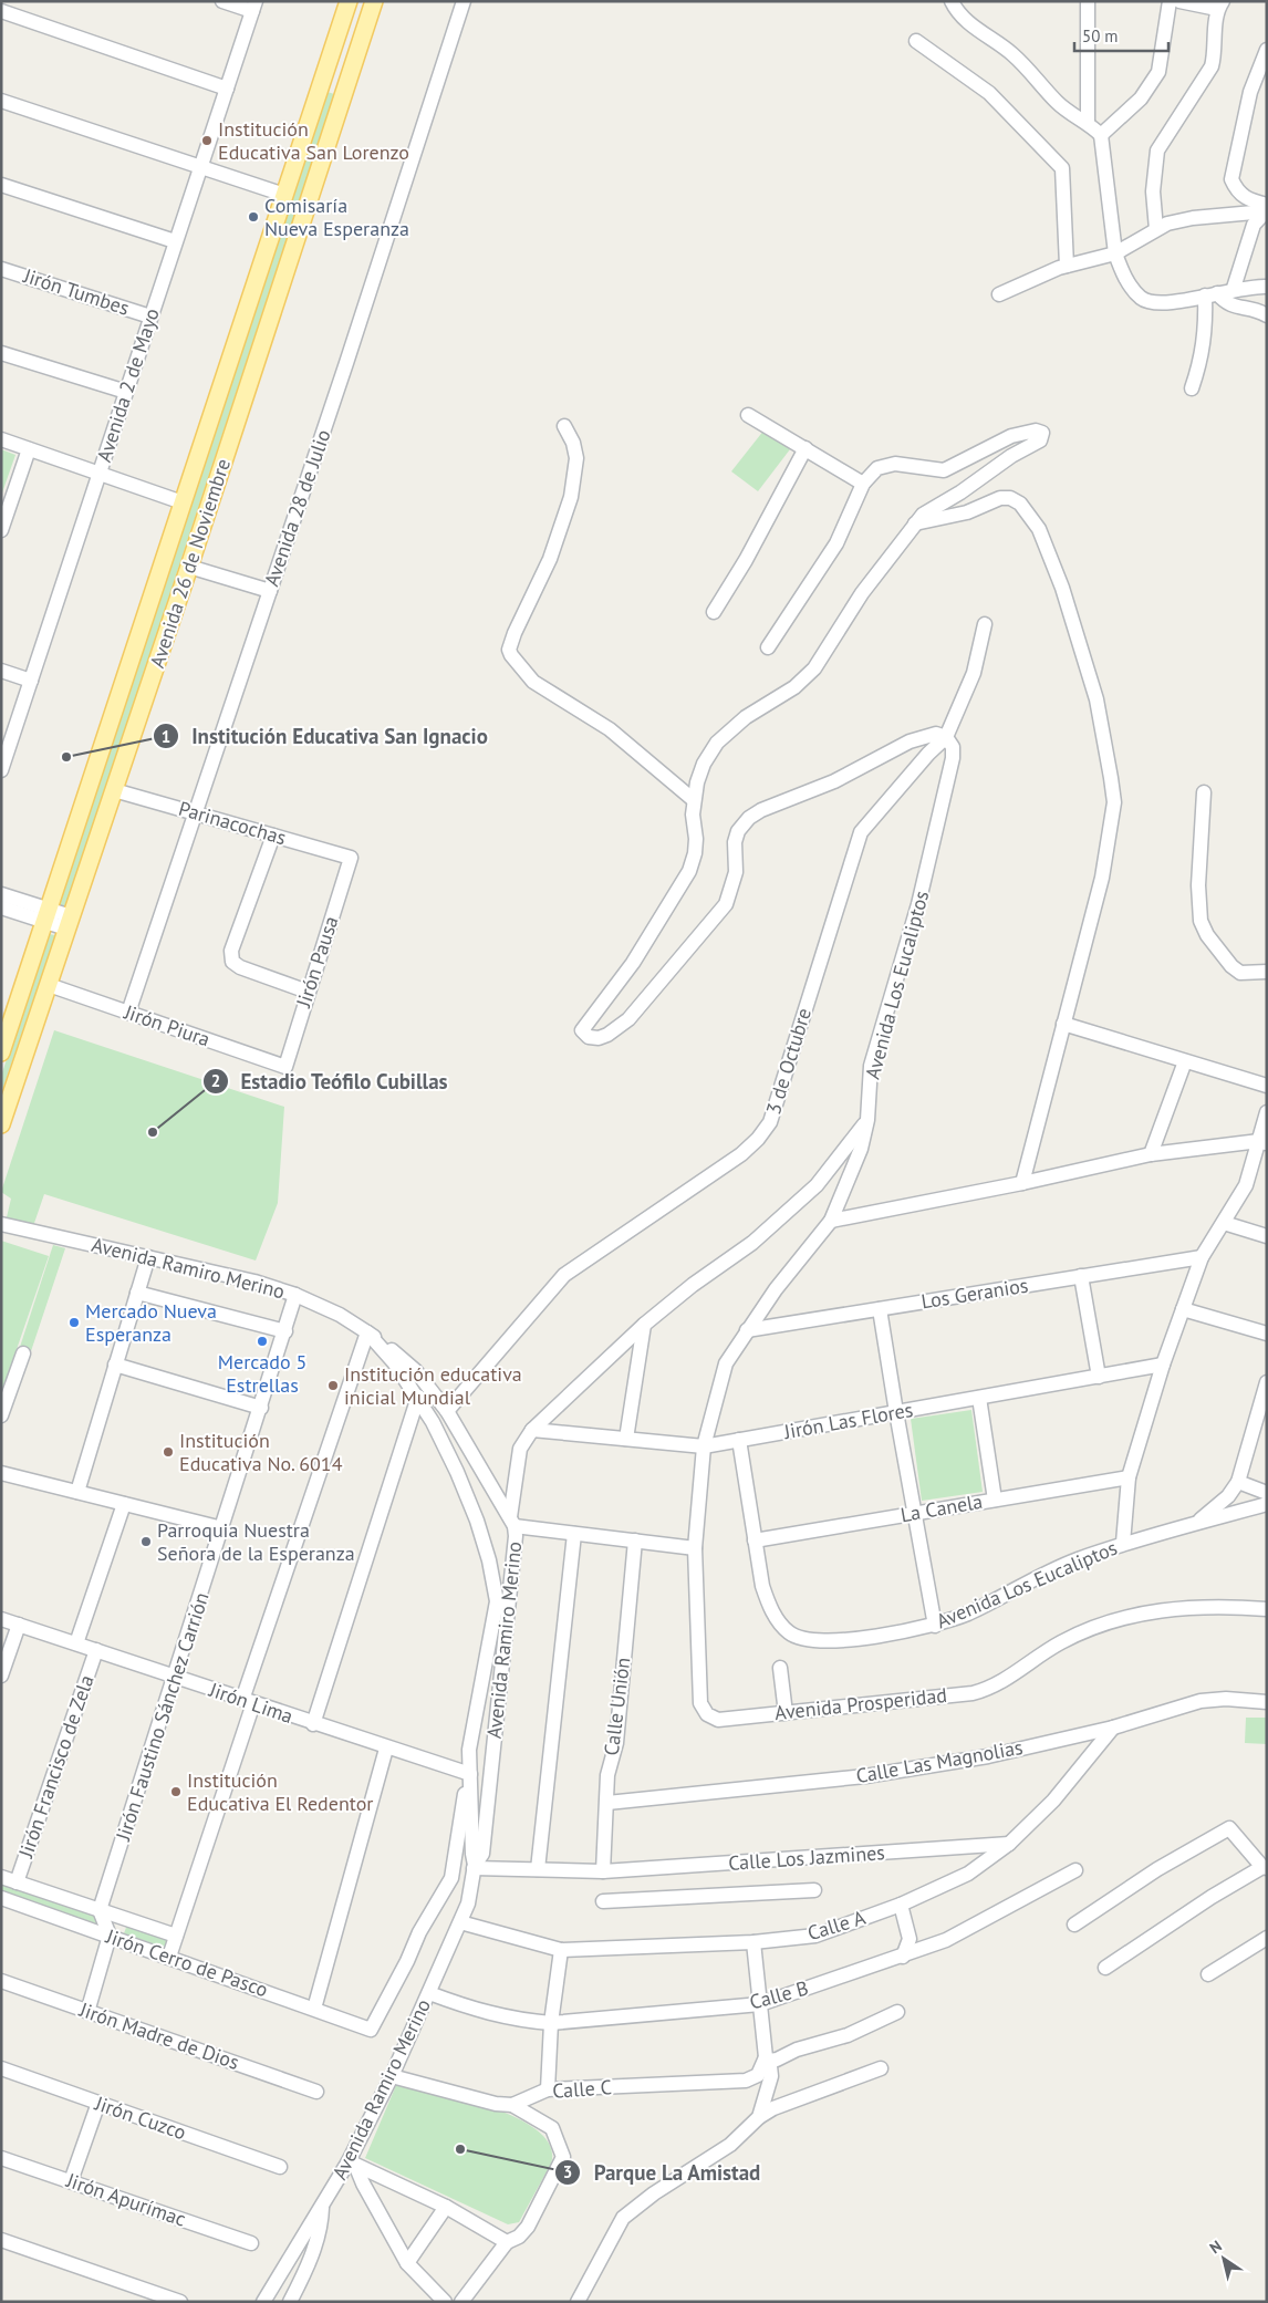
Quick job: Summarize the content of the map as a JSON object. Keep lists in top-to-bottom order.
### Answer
{
  "streets": {
    "main road": ["Avenida 26 de Noviembre"],
    "street": [
      "Jirón Tumbes",
      "Avenida 2 de Mayo",
      "Avenida 28 de Julio",
      "Parinacochas",
      "Jirón Pausa",
      "Avenida Los Eucaliptos",
      "Jirón Piura",
      "3 de Octubre",
      "Avenida Ramiro Merino",
      "Los Geranios",
      "Jirón Las Flores",
      "La Canela",
      "Jirón Lima",
      "Avenida Prosperidad",
      "Calle Unión",
      "Jirón Faustino Sánchez Carrión",
      "Calle Las Magnolias",
      "Jirón Francisco de Zela",
      "Calle Los Jazmines",
      "Calle A",
      "Jirón Cerro de Pasco",
      "Calle B",
      "Jirón Madre de Dios",
      "Calle C",
      "Jirón Cuzco",
      "Jirón Apurímac"
    ]
  },
  "crossings": [
    ["Jirón Tumbes", "Avenida 2 de Mayo"],
    ["Avenida 28 de Julio", "Parinacochas"],
    ["Avenida 28 de Julio", "Jirón Piura"],
    ["Avenida 26 de Noviembre", "Parinacochas"],
    ["Avenida 26 de Noviembre", "Jirón Piura"],
    ["Parinacochas", "Jirón Pausa"],
    ["Jirón Pausa", "Jirón Piura"],
    ["Avenida Los Eucaliptos", "3 de Octubre"],
    ["Avenida Los Eucaliptos", "Los Geranios"],
    ["Avenida Los Eucaliptos", "Jirón Las Flores"],
    ["Avenida Los Eucaliptos", "La Canela"],
    ["Avenida Los Eucaliptos", "Avenida Prosperidad"],
    ["3 de Octubre", "Avenida Ramiro Merino"],
    ["Avenida Ramiro Merino", "Jirón Lima"],
    ["Avenida Ramiro Merino", "Jirón Faustino Sánchez Carrión"],
    ["Avenida Ramiro Merino", "Calle Los Jazmines"],
    ["Avenida Ramiro Merino", "Calle A"],
    ["Avenida Ramiro Merino", "Jirón Cerro de Pasco"],
    ["Avenida Ramiro Merino", "Calle B"],
    ["Jirón Las Flores", "Avenida Prosperidad"],
    ["Jirón Lima", "Jirón Faustino Sánchez Carrión"],
    ["Jirón Lima", "Jirón Francisco de Zela"],
    ["Jirón Lima", "Jirón Cerro de Pasco"],
    ["Calle Unión", "Calle Las Magnolias"],
    ["Calle Unión", "Calle Los Jazmines"],
    ["Jirón Faustino Sánchez Carrión", "Jirón Cerro de Pasco"],
    ["Calle Las Magnolias", "Calle A"],
    ["Jirón Francisco de Zela", "Jirón Cerro de Pasco"],
    ["Calle Los Jazmines", "Calle A"]
  ],
  "places": [
    "Institución Educativa San Lorenzo",
    "Comisaría Nueva Esperanza",
    "Institución Educativa San Ignacio",
    "Estadio Teófilo Cubillas",
    "Mercado Nueva Esperanza",
    "Mercado 5 Estrellas",
    "Institución educativa inicial Mundial",
    "Institución Educativa No. 6014",
    "Parroquia Nuestra Señora de la Esperanza",
    "Institución Educativa El Redentor",
    "Parque La Amistad"
  ],
  "scale_bar": "50 m",
  "north": "top left"
}
